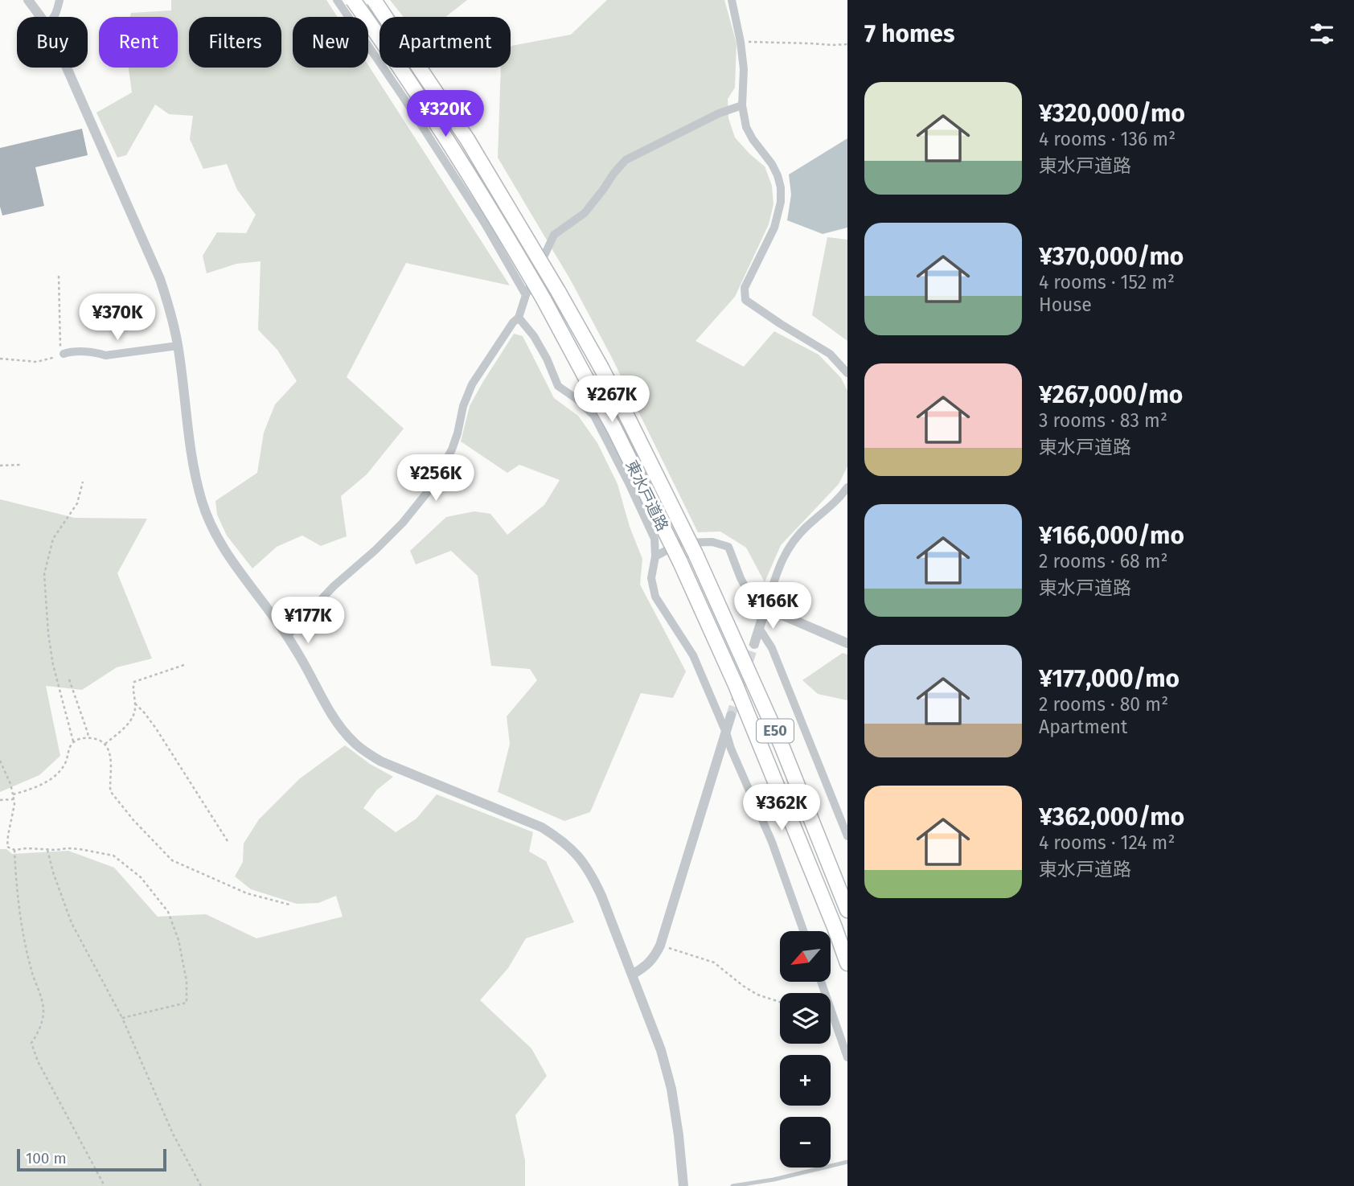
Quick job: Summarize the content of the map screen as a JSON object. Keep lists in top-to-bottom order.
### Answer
{
  "streets": {
    "highway": ["東水戸道路", "E50"]
  },
  "scale_bar": "100 m",
  "north": "bottom left",
  "page": {
    "heading": "7 homes",
    "chip": [
      "Buy",
      "Rent",
      "Filters",
      "New",
      "Apartment"
    ],
    "list": [
      {
        "name": "¥320,000/mo",
        "note": "4 rooms · 136 m² · 東水戸道路"
      },
      {
        "name": "¥370,000/mo",
        "note": "4 rooms · 152 m² · House"
      },
      {
        "name": "¥267,000/mo",
        "note": "3 rooms · 83 m² · 東水戸道路"
      },
      {
        "name": "¥166,000/mo",
        "note": "2 rooms · 68 m² · 東水戸道路"
      },
      {
        "name": "¥177,000/mo",
        "note": "2 rooms · 80 m² · Apartment"
      },
      {
        "name": "¥362,000/mo",
        "note": "4 rooms · 124 m² · 東水戸道路"
      }
    ],
    "price": [
      "¥320K",
      "¥370K",
      "¥267K",
      "¥256K",
      "¥166K",
      "¥177K",
      "¥362K"
    ],
    "map_buttons": ["+", "−"],
    "scale": "100 m"
  }
}
